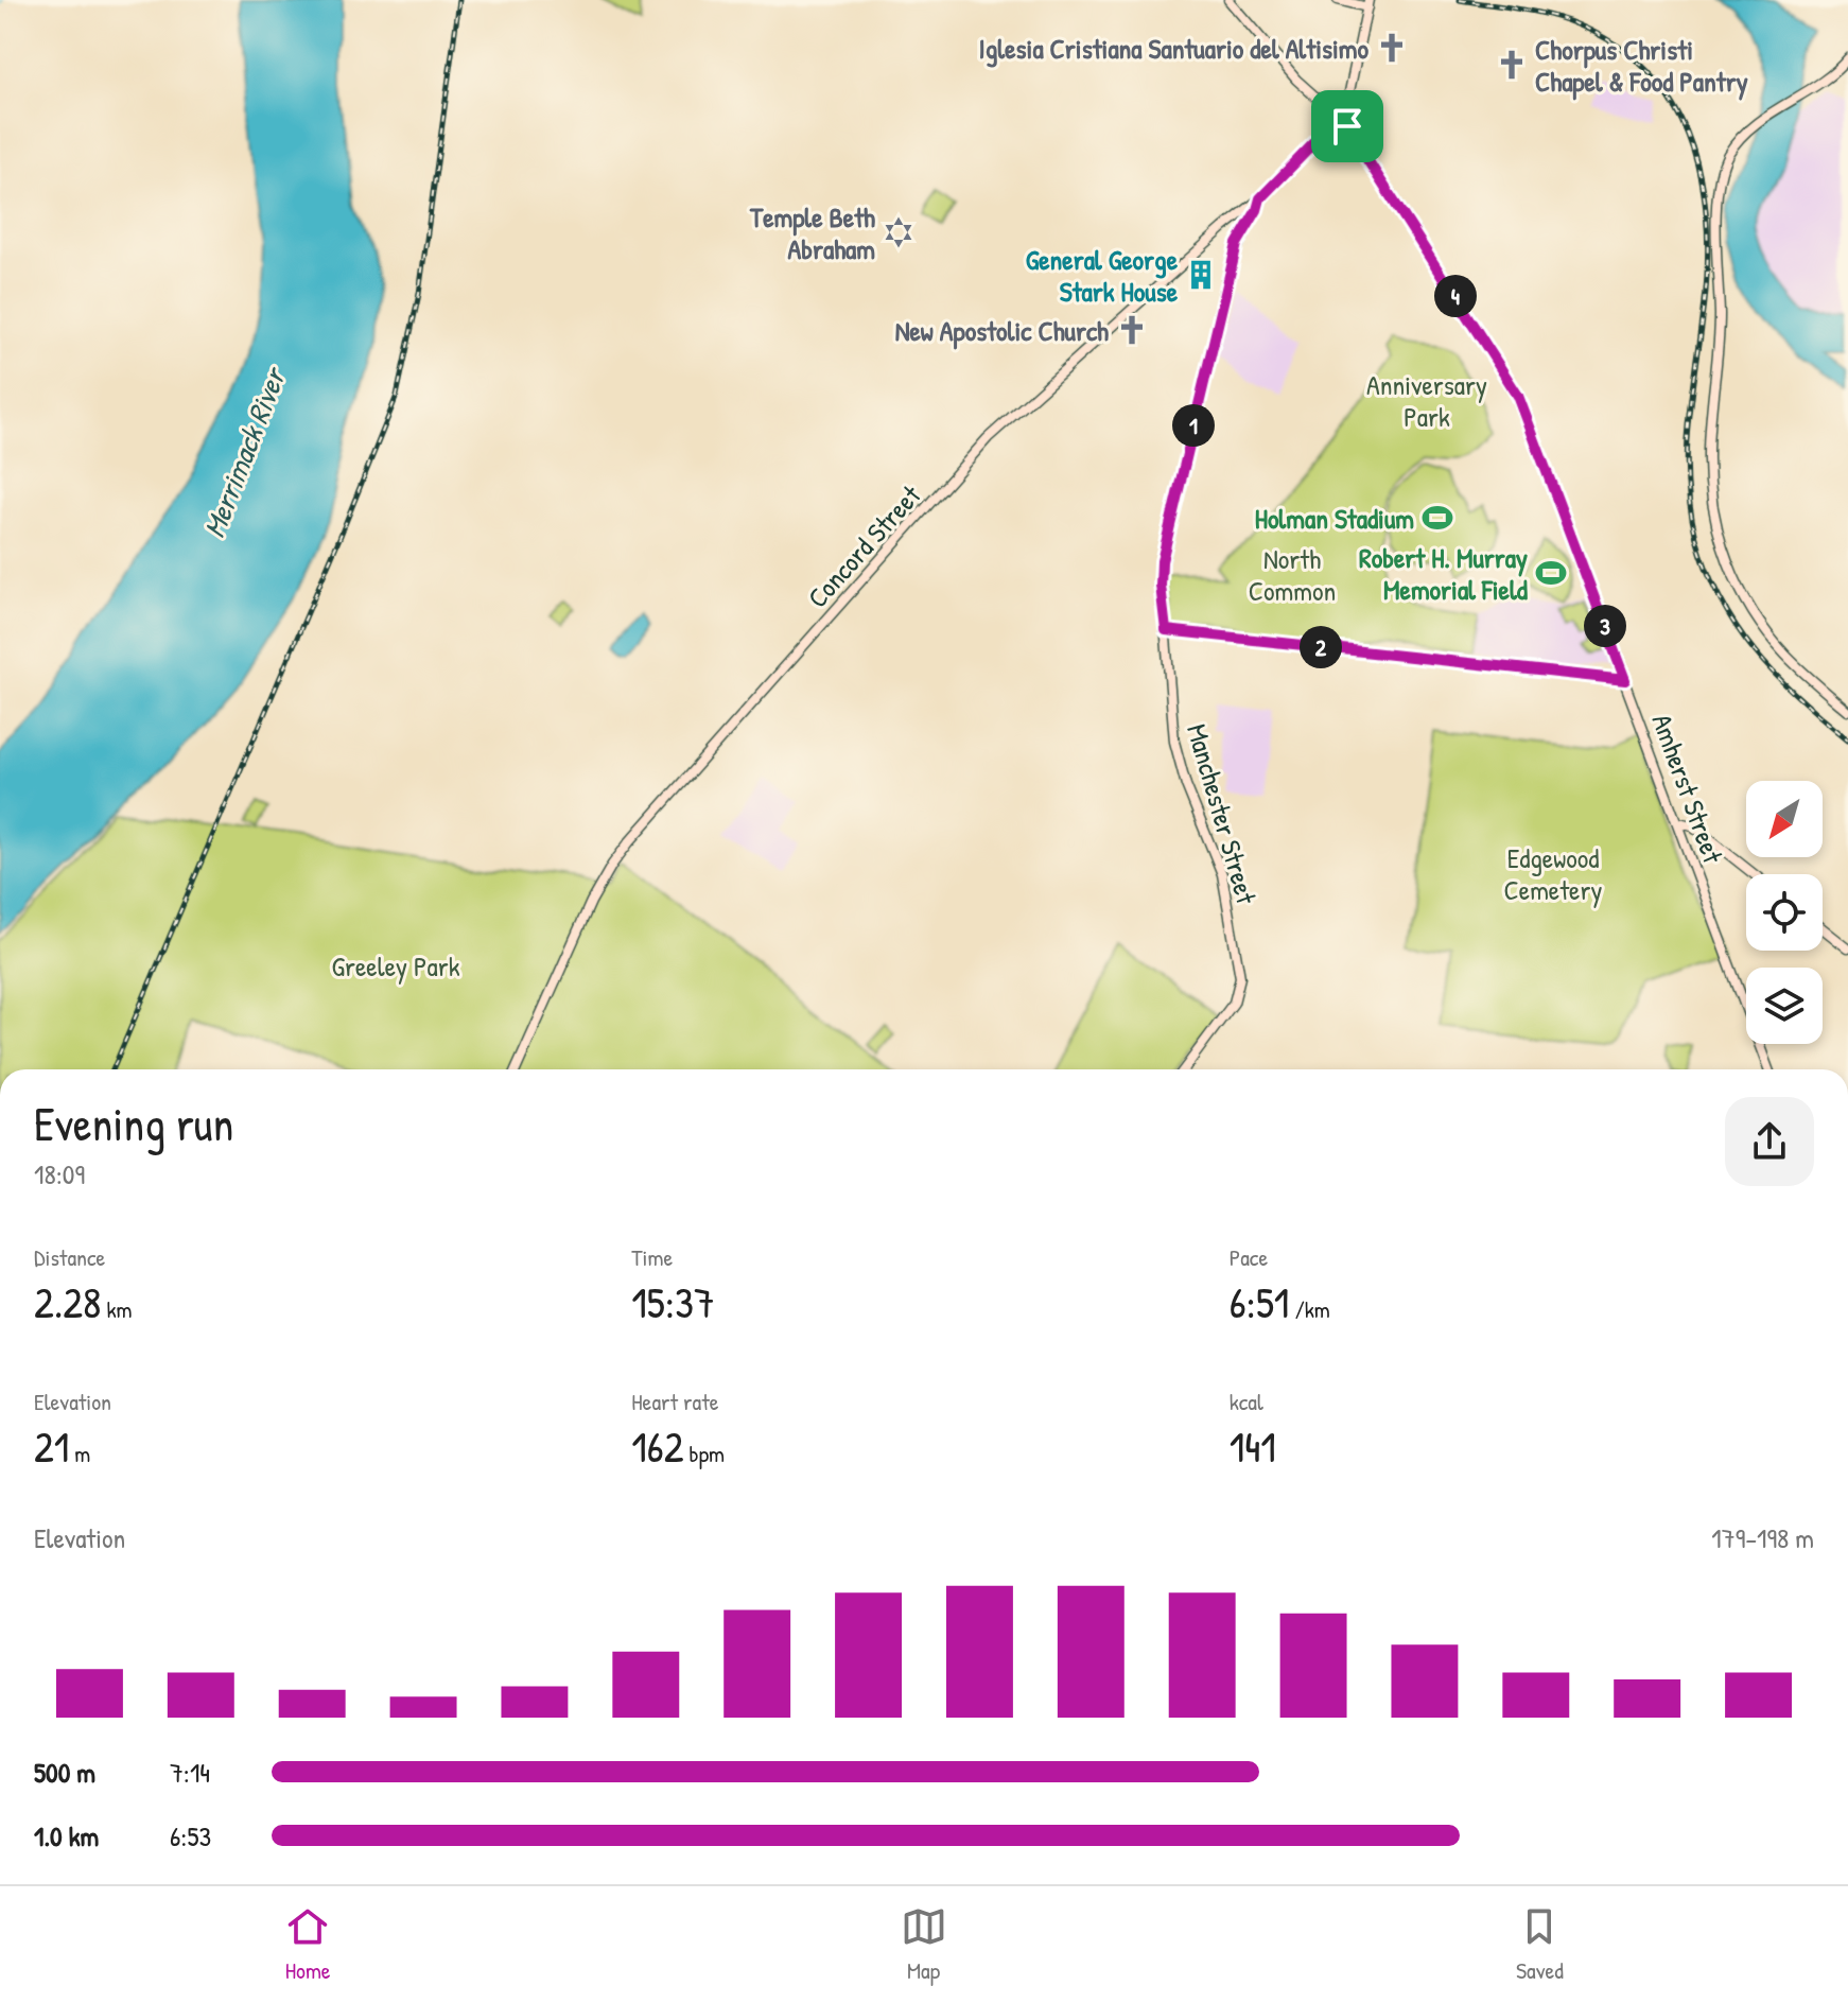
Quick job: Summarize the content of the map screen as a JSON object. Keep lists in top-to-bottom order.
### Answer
{
  "streets": {
    "main road": ["Concord Street", "Amherst Street", "Manchester Street"]
  },
  "crossings": [
    ["Concord Street", "Amherst Street"],
    ["Concord Street", "Manchester Street"]
  ],
  "water": ["Merrimack River"],
  "parks": [
    "Anniversary Park",
    "North Common",
    "Edgewood Cemetery",
    "Greeley Park"
  ],
  "places": {
    "church": ["Iglesia Cristiana Santuario del Altisimo", "Chorpus Christi Chapel & Food Pantry", "New Apostolic Church"],
    "synagogue": ["Temple Beth Abraham"],
    "building": ["General George Stark House"],
    "sports": ["Holman Stadium", "Robert H. Murray Memorial Field"]
  },
  "north": "bottom left",
  "page": {
    "pins": [
      "4",
      "1",
      "3",
      "2"
    ],
    "heading": ["Evening run", "18:09"],
    "stats": [
      ["Distance", "2.28 km"],
      ["Time", "15:37"],
      ["Pace", "6:51 /km"],
      ["Elevation", "21 m"],
      ["Heart rate", "162 bpm"],
      ["kcal", "141"]
    ],
    "chart": ["Elevation", "179–198 m"],
    "list": [
      {
        "name": "500 m",
        "note": "7:14"
      },
      {
        "name": "1.0 km",
        "note": "6:53"
      }
    ],
    "tabs": ["Home", "Map", "Saved"]
  }
}
